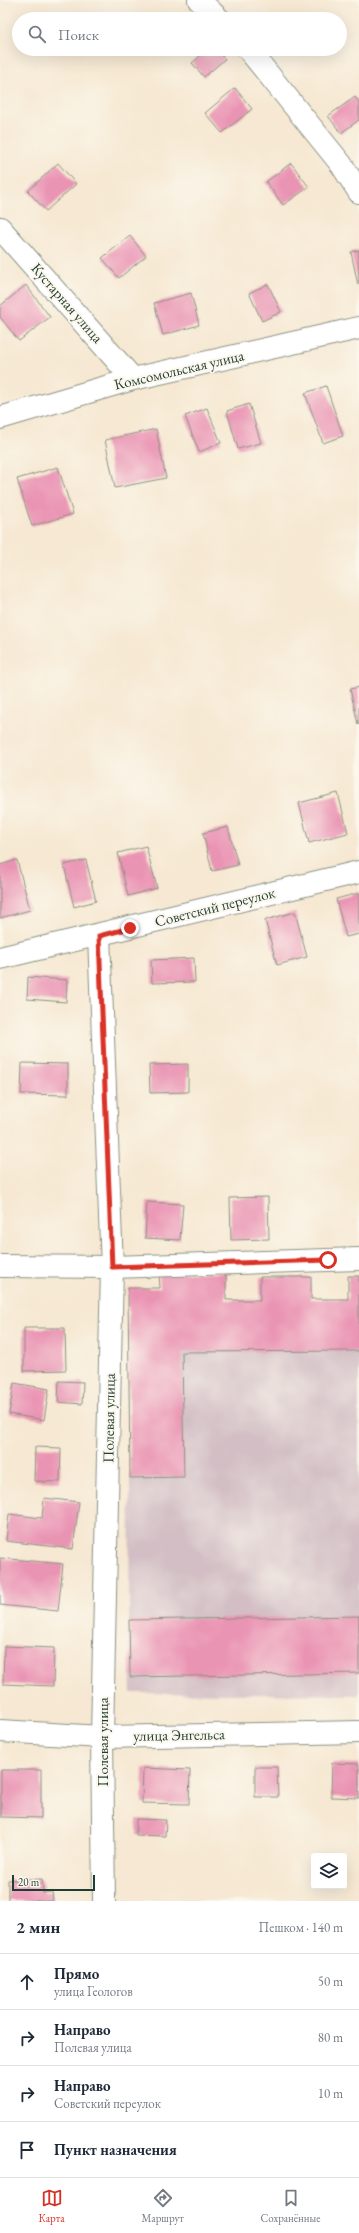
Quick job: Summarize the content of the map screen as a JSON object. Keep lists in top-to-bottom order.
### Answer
{
  "streets": {
    "street": [
      "Кустарная улица",
      "Комсомольская улица",
      "Советский переулок",
      "Полевая улица",
      "улица Энгельса"
    ]
  },
  "crossings": [
    ["Кустарная улица", "Комсомольская улица"],
    ["Советский переулок", "Полевая улица"],
    ["Полевая улица", "улица Энгельса"]
  ],
  "scale_bar": "20 m",
  "page": {
    "search": "Поиск",
    "scale": "20 m",
    "heading": ["2 мин", "Пешком · 140 m"],
    "list": [
      ["Прямо", "улица Геологов", "50 m"],
      ["Направо", "Полевая улица", "80 m"],
      ["Направо", "Советский переулок", "10 m"],
      "Пункт назначения"
    ],
    "nav": ["Карта", "Маршрут", "Сохранённые"]
  }
}
